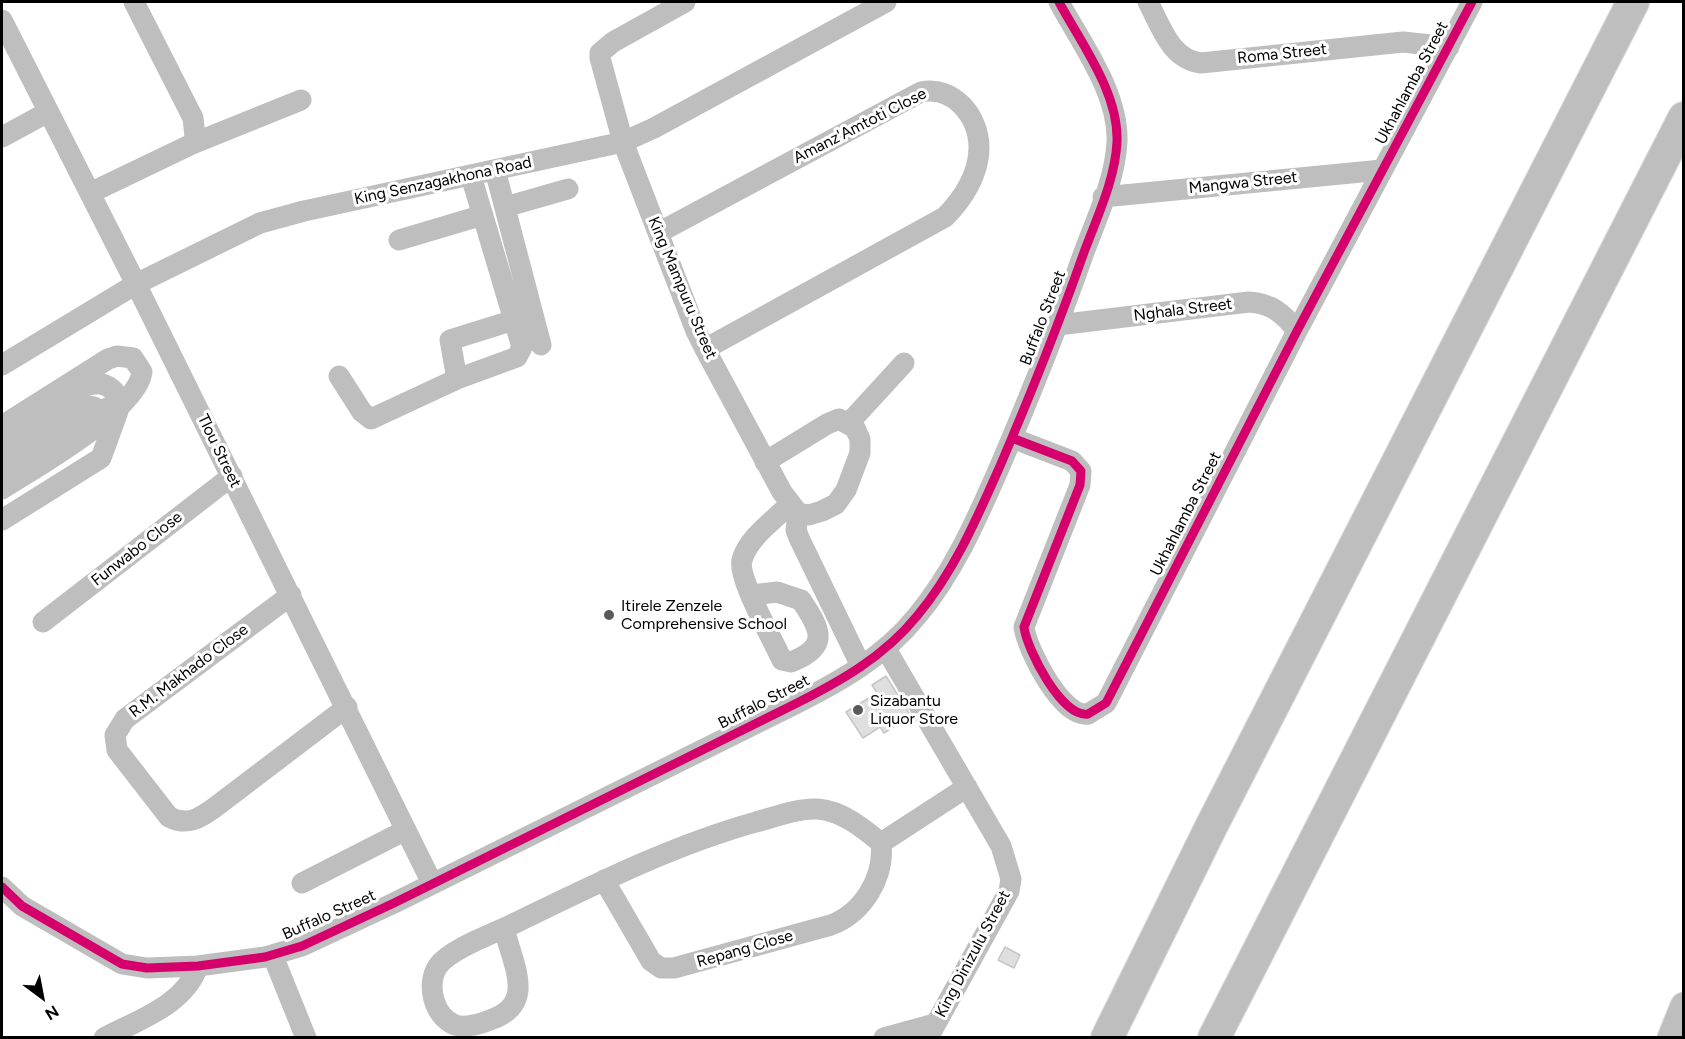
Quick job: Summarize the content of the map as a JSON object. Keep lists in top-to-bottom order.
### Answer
{
  "streets": {
    "street": [
      "Roma Street",
      "Ukhahlamba Street",
      "Amanz'Amtoti Close",
      "King Senzagakhona Road",
      "Mangwa Street",
      "King Mampuru Street",
      "Nghala Street",
      "Buffalo Street",
      "Tlou Street",
      "Funwabo Close",
      "R.M. Makhado Close",
      "Repang Close",
      "King Dinizulu Street"
    ]
  },
  "crossings": [
    ["Roma Street", "Ukhahlamba Street"],
    ["Ukhahlamba Street", "Mangwa Street"],
    ["Ukhahlamba Street", "Nghala Street"],
    ["Ukhahlamba Street", "Buffalo Street"],
    ["Amanz'Amtoti Close", "King Mampuru Street"],
    ["King Senzagakhona Road", "King Mampuru Street"],
    ["King Senzagakhona Road", "Tlou Street"],
    ["Mangwa Street", "Buffalo Street"],
    ["King Mampuru Street", "Buffalo Street"],
    ["Nghala Street", "Buffalo Street"],
    ["Buffalo Street", "Tlou Street"],
    ["Buffalo Street", "King Dinizulu Street"],
    ["Tlou Street", "Funwabo Close"],
    ["Tlou Street", "R.M. Makhado Close"]
  ],
  "places": ["Itirele Zenzele Comprehensive School", "Sizabantu Liquor Store"],
  "north": "bottom right"
}
